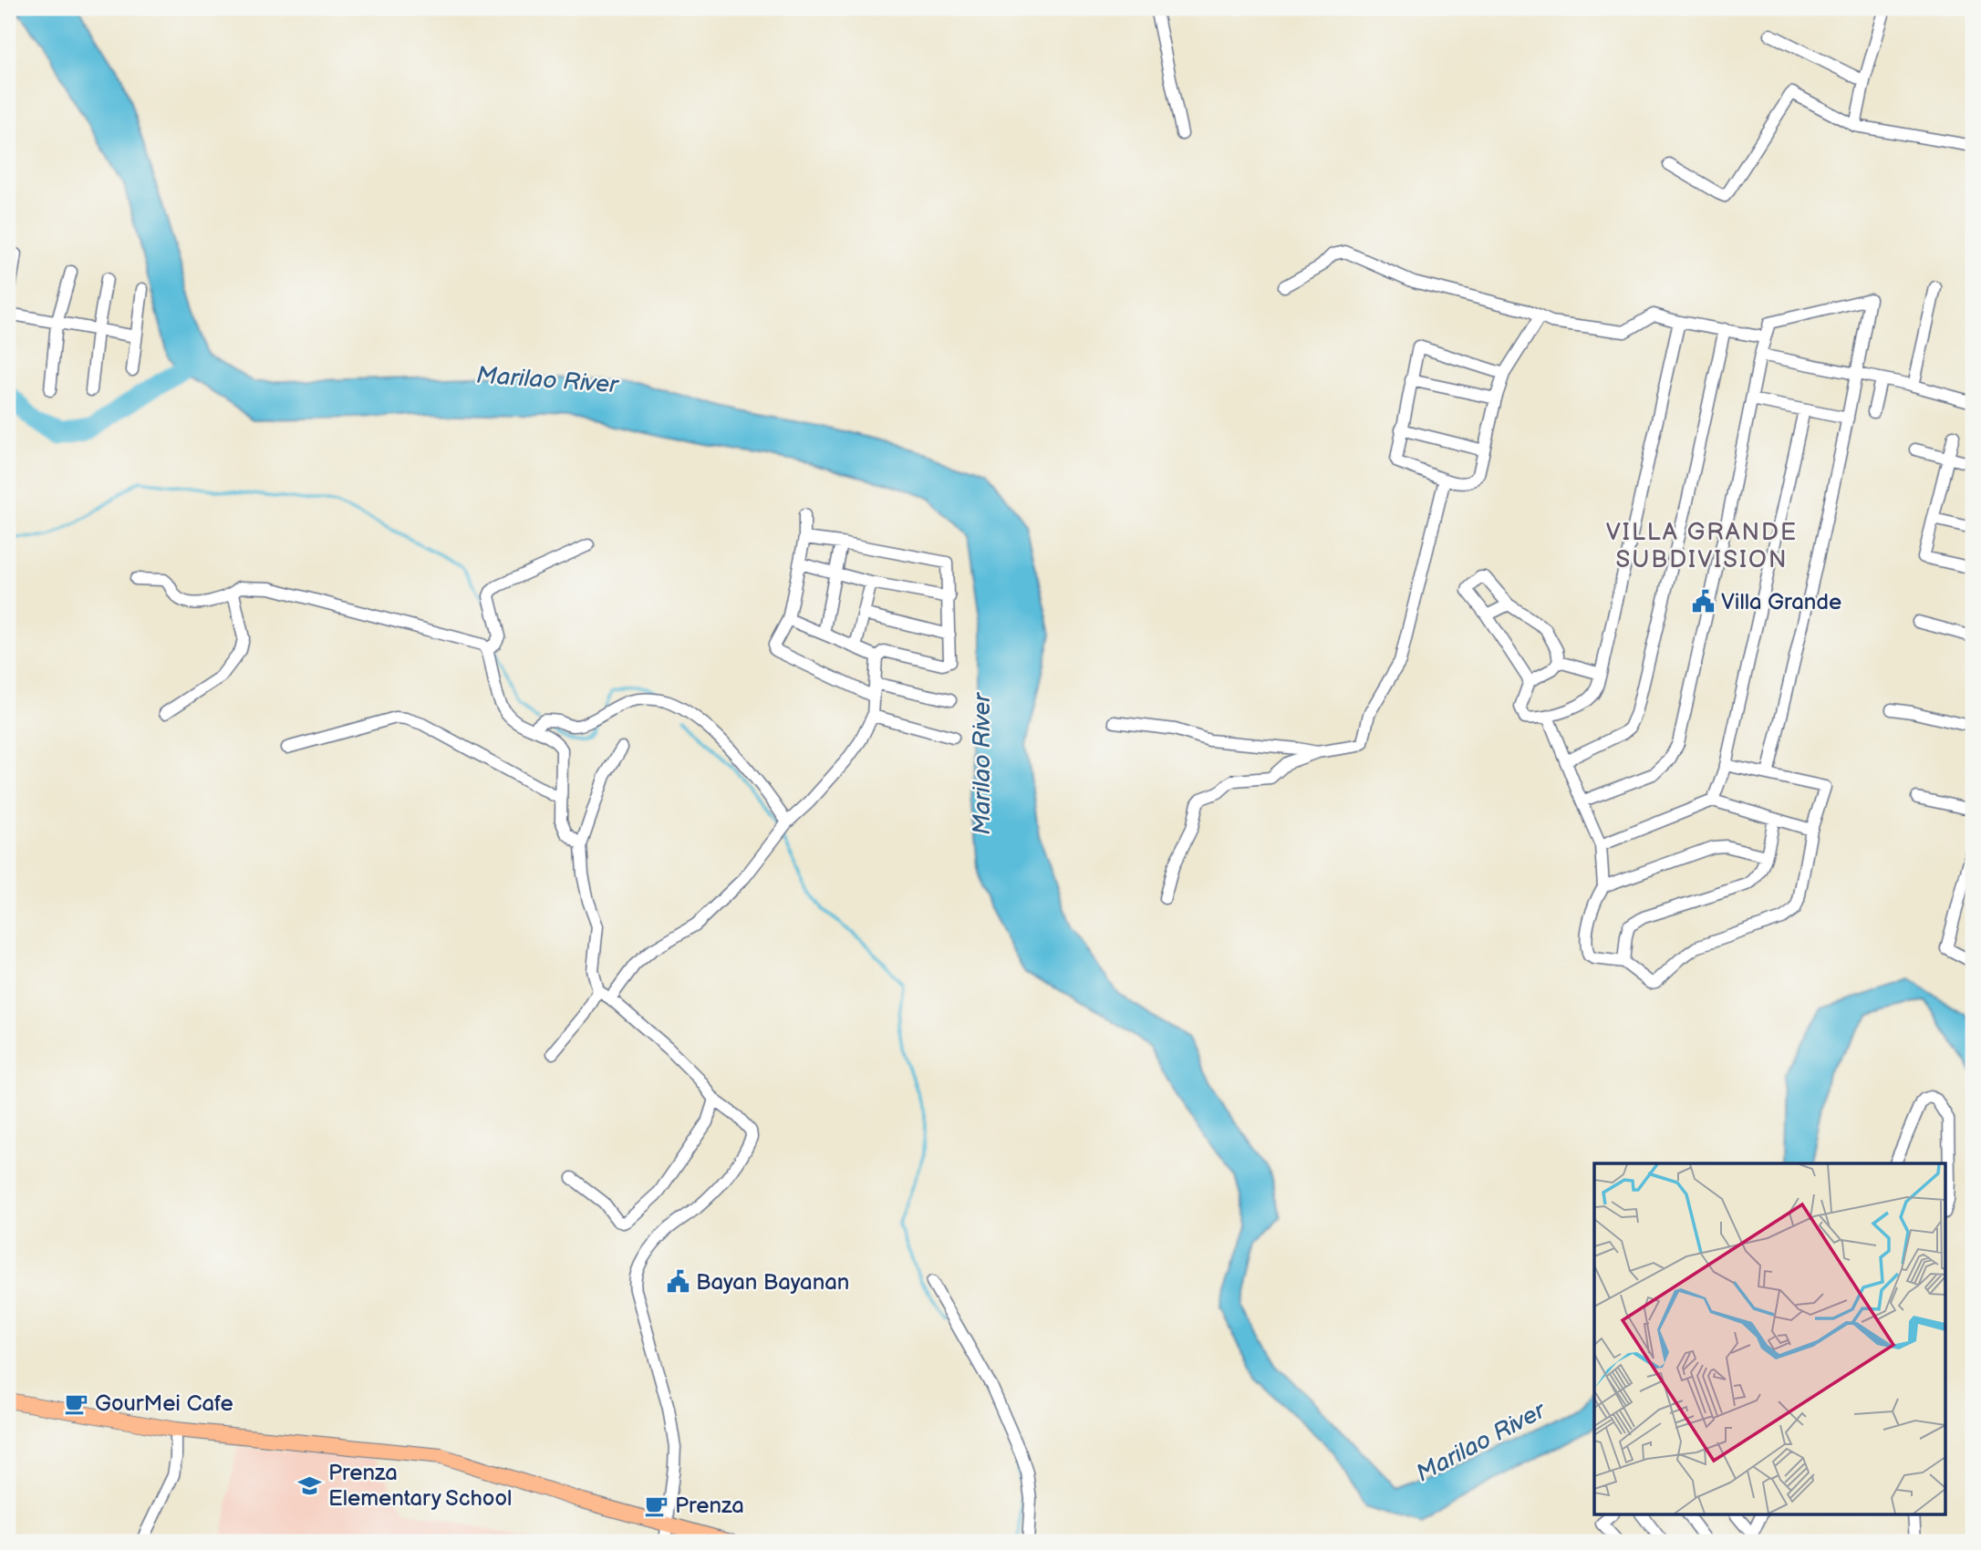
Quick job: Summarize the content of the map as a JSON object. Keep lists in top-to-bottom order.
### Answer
{
  "districts": ["VILLA GRANDE SUBDIVISION"],
  "water": ["Marilao River"],
  "places": {
    "public building": ["Villa Grande", "Bayan Bayanan"],
    "cafe": ["GourMei Cafe", "Prenza"],
    "school or university": ["Prenza Elementary School"]
  }
}
